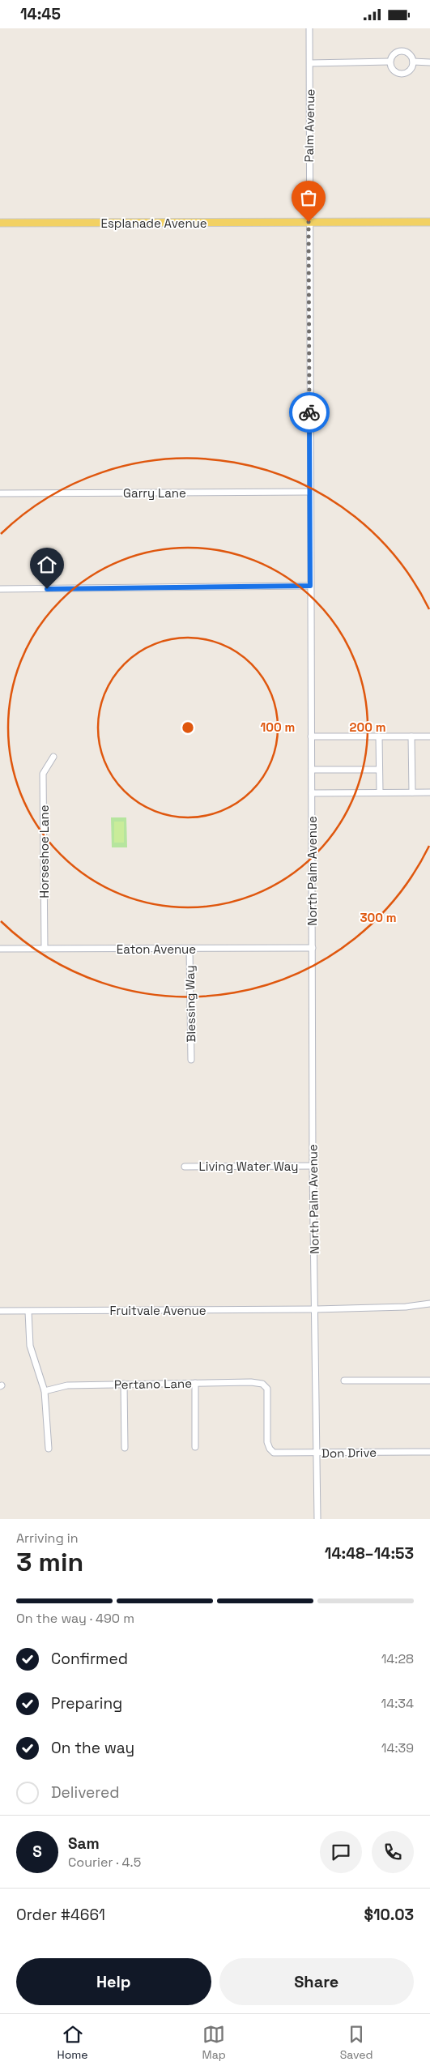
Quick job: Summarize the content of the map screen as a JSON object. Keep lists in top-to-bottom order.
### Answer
{
  "streets": {
    "main road": ["Esplanade Avenue"],
    "street": [
      "Palm Avenue",
      "Garry Lane",
      "Horseshoe Lane",
      "North Palm Avenue",
      "Eaton Avenue",
      "Blessing Way",
      "Living Water Way",
      "Fruitvale Avenue",
      "Pertano Lane",
      "Don Drive"
    ]
  },
  "crossings": [
    ["Palm Avenue", "Esplanade Avenue"],
    ["Palm Avenue", "North Palm Avenue"],
    ["Esplanade Avenue", "North Palm Avenue"],
    ["Garry Lane", "North Palm Avenue"],
    ["Horseshoe Lane", "Eaton Avenue"],
    ["North Palm Avenue", "Eaton Avenue"],
    ["North Palm Avenue", "Living Water Way"],
    ["North Palm Avenue", "Fruitvale Avenue"],
    ["North Palm Avenue", "Don Drive"],
    ["Eaton Avenue", "Blessing Way"],
    ["Pertano Lane", "Don Drive"]
  ],
  "page": {
    "status": "14:45",
    "heading": ["3 min", "Arriving in", "14:48–14:53"],
    "panel": [
      "Sam",
      "Courier · 4.5",
      "Order #4661",
      "$10.03"
    ],
    "bar": "On the way · 490 m",
    "list": [
      ["Confirmed", "14:28"],
      ["Preparing", "14:34"],
      ["On the way", "14:39"],
      "Delivered"
    ],
    "round": "S",
    "buttons": ["Help", "Share"],
    "tabs": ["Home", "Map", "Saved"]
  },
  "rings": ["100 m", "200 m", "300 m"]
}
